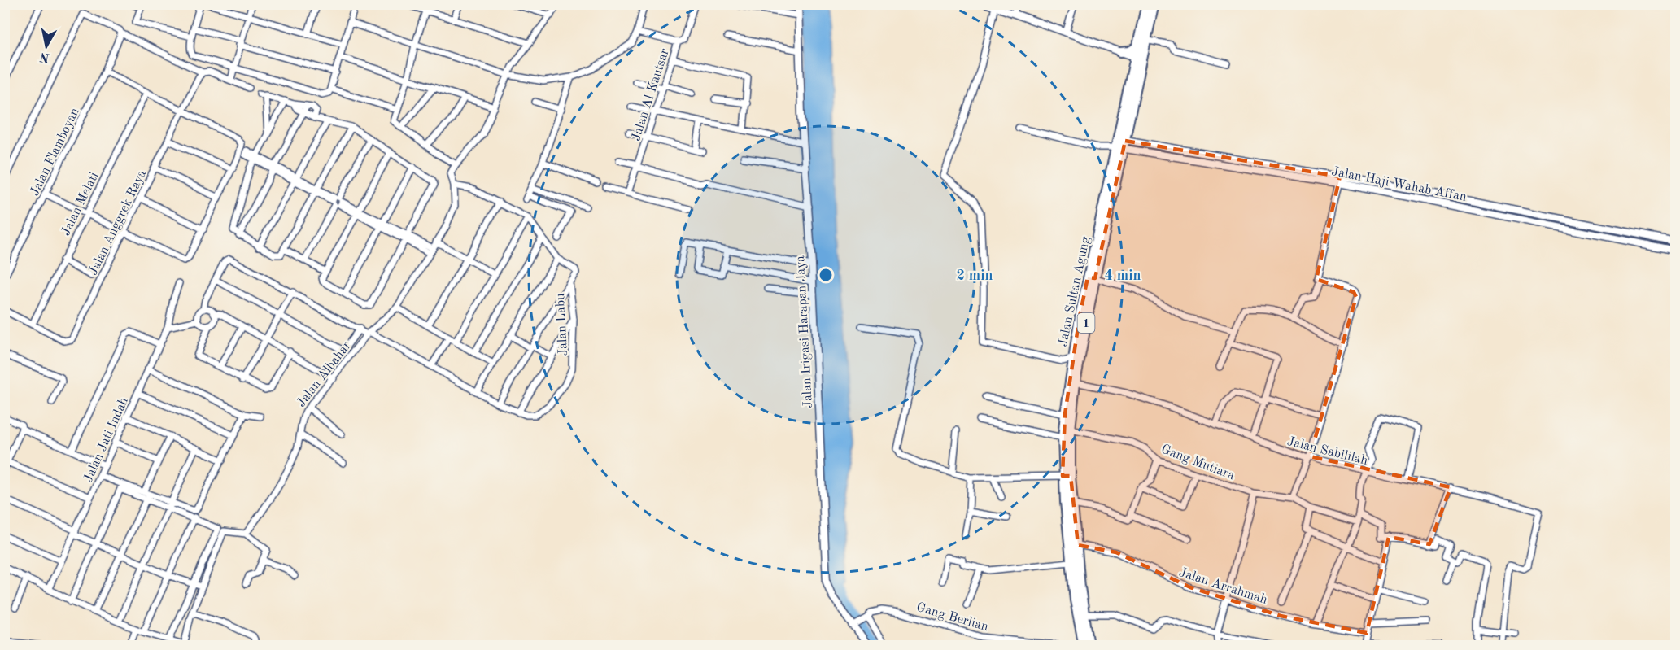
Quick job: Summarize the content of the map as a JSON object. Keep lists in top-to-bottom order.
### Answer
{
  "streets": {
    "highway": ["Jalan Sultan Agung", "1"],
    "street": [
      "Jalan Al Kautsar",
      "Jalan Flamboyan",
      "Jalan Haji Wahab Affan",
      "Jalan Melati",
      "Jalan Anggrek Raya",
      "Jalan Labu",
      "Jalan Irigasi Harapan Jaya",
      "Jalan Albahar",
      "Jalan Jati Indah",
      "Jalan Sabililah",
      "Gang Mutiara",
      "Jalan Arrahmah",
      "Gang Berlian"
    ]
  },
  "crossings": [
    ["Jalan Haji Wahab Affan", "Jalan Sultan Agung"],
    ["Jalan Melati", "Jalan Anggrek Raya"],
    ["Jalan Sultan Agung", "Jalan Sabililah"],
    ["Jalan Sultan Agung", "Gang Mutiara"],
    ["Jalan Sultan Agung", "Jalan Arrahmah"],
    ["Jalan Labu", "Jalan Albahar"]
  ],
  "north": "bottom",
  "rings": ["2 min", "4 min"]
}
